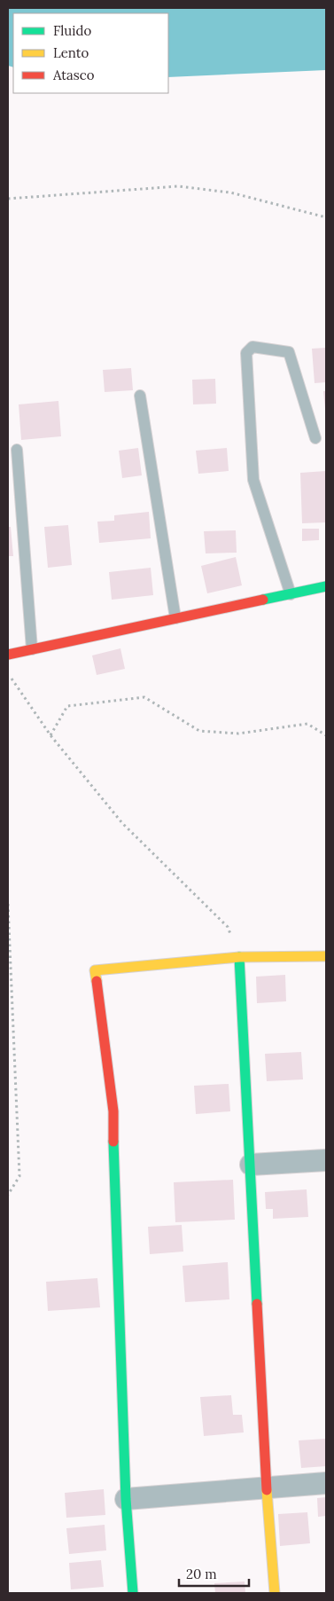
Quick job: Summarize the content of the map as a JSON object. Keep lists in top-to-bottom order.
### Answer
{
  "legend": ["Fluido", "Lento", "Atasco"],
  "scale_bar": "20 m"
}
